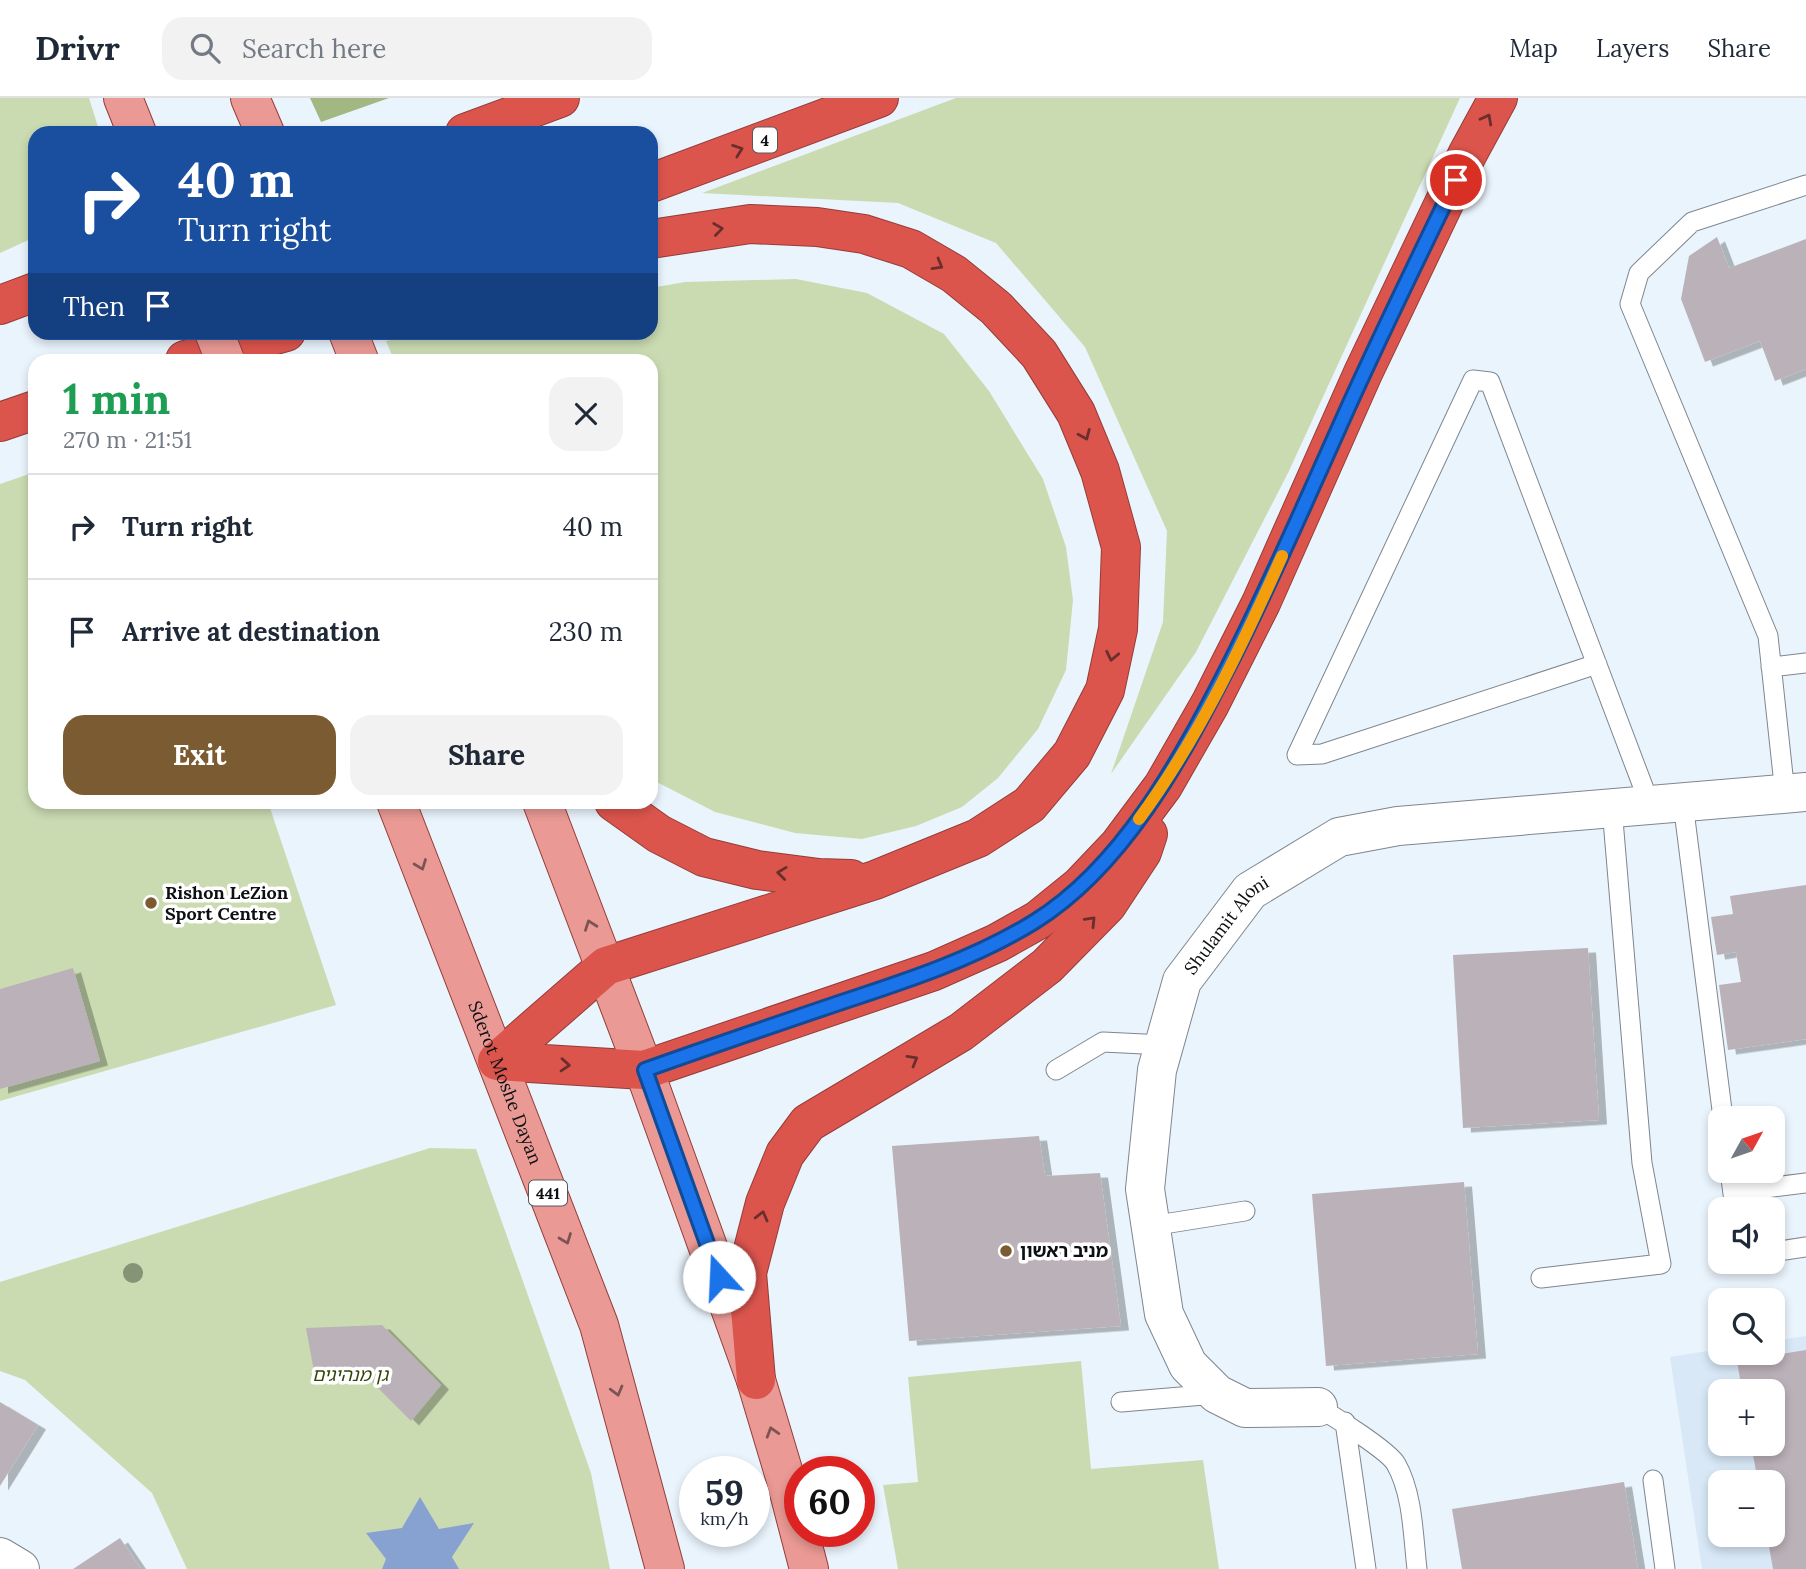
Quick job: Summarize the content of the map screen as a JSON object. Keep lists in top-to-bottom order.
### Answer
{
  "streets": {
    "highway": ["4"],
    "main road": ["Sderot Moshe Dayan", "441"],
    "street": ["Shulamit Aloni"]
  },
  "parks": ["גן מנהיגים"],
  "places": ["Rishon LeZion Sport Centre", "מניב ראשון"],
  "north": "top right",
  "page": {
    "header": "Drivr",
    "search": "Search here",
    "nav": ["Map", "Layers", "Share"],
    "turn": ["40 m", "Turn right"],
    "then": "Then",
    "heading": ["1 min", "270 m · 21:51"],
    "list": [
      {
        "name": "Turn right",
        "value": "40 m"
      },
      {
        "name": "Arrive at destination",
        "value": "230 m"
      }
    ],
    "buttons": ["Exit", "Share"],
    "map_buttons": ["+", "−"],
    "speed": "59 km/h",
    "limit": "60"
  }
}
